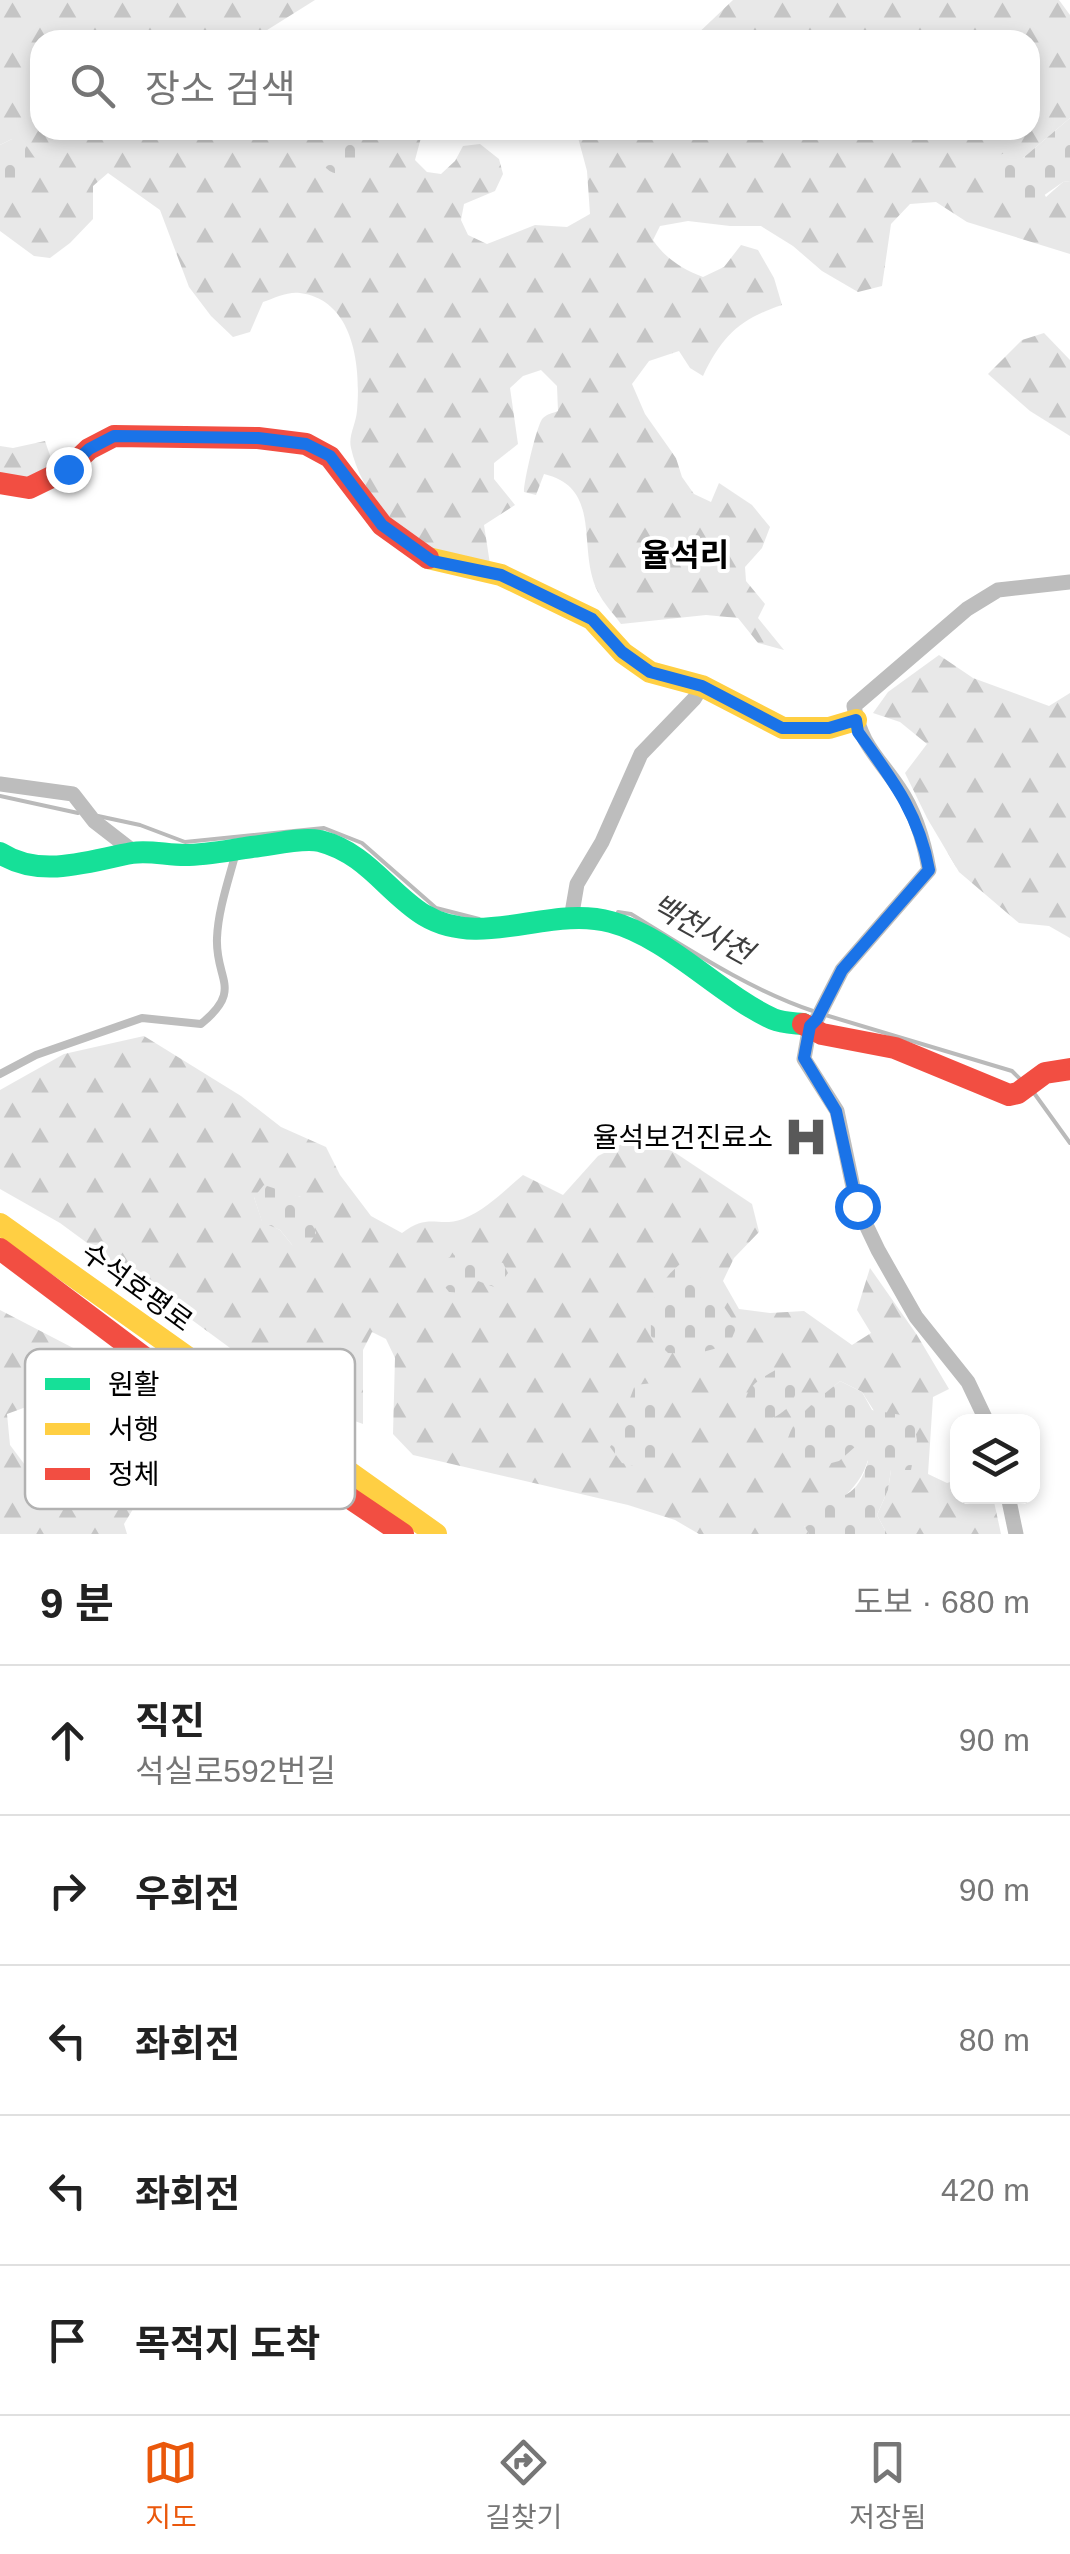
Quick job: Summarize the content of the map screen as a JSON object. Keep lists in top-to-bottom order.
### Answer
{
  "streets": {
    "main road": ["수석호평로"]
  },
  "districts": ["율석리"],
  "water": ["백천사천"],
  "places": {
    "hospital": ["율석보건진료소"]
  },
  "legend": ["원활", "서행", "정체"],
  "page": {
    "search": "장소 검색",
    "heading": ["9 분", "도보 · 680 m"],
    "list": [
      ["직진", "석실로592번길", "90 m"],
      ["우회전", "90 m"],
      ["좌회전", "80 m"],
      ["좌회전", "420 m"],
      "목적지 도착"
    ],
    "nav": ["지도", "길찾기", "저장됨"]
  }
}
